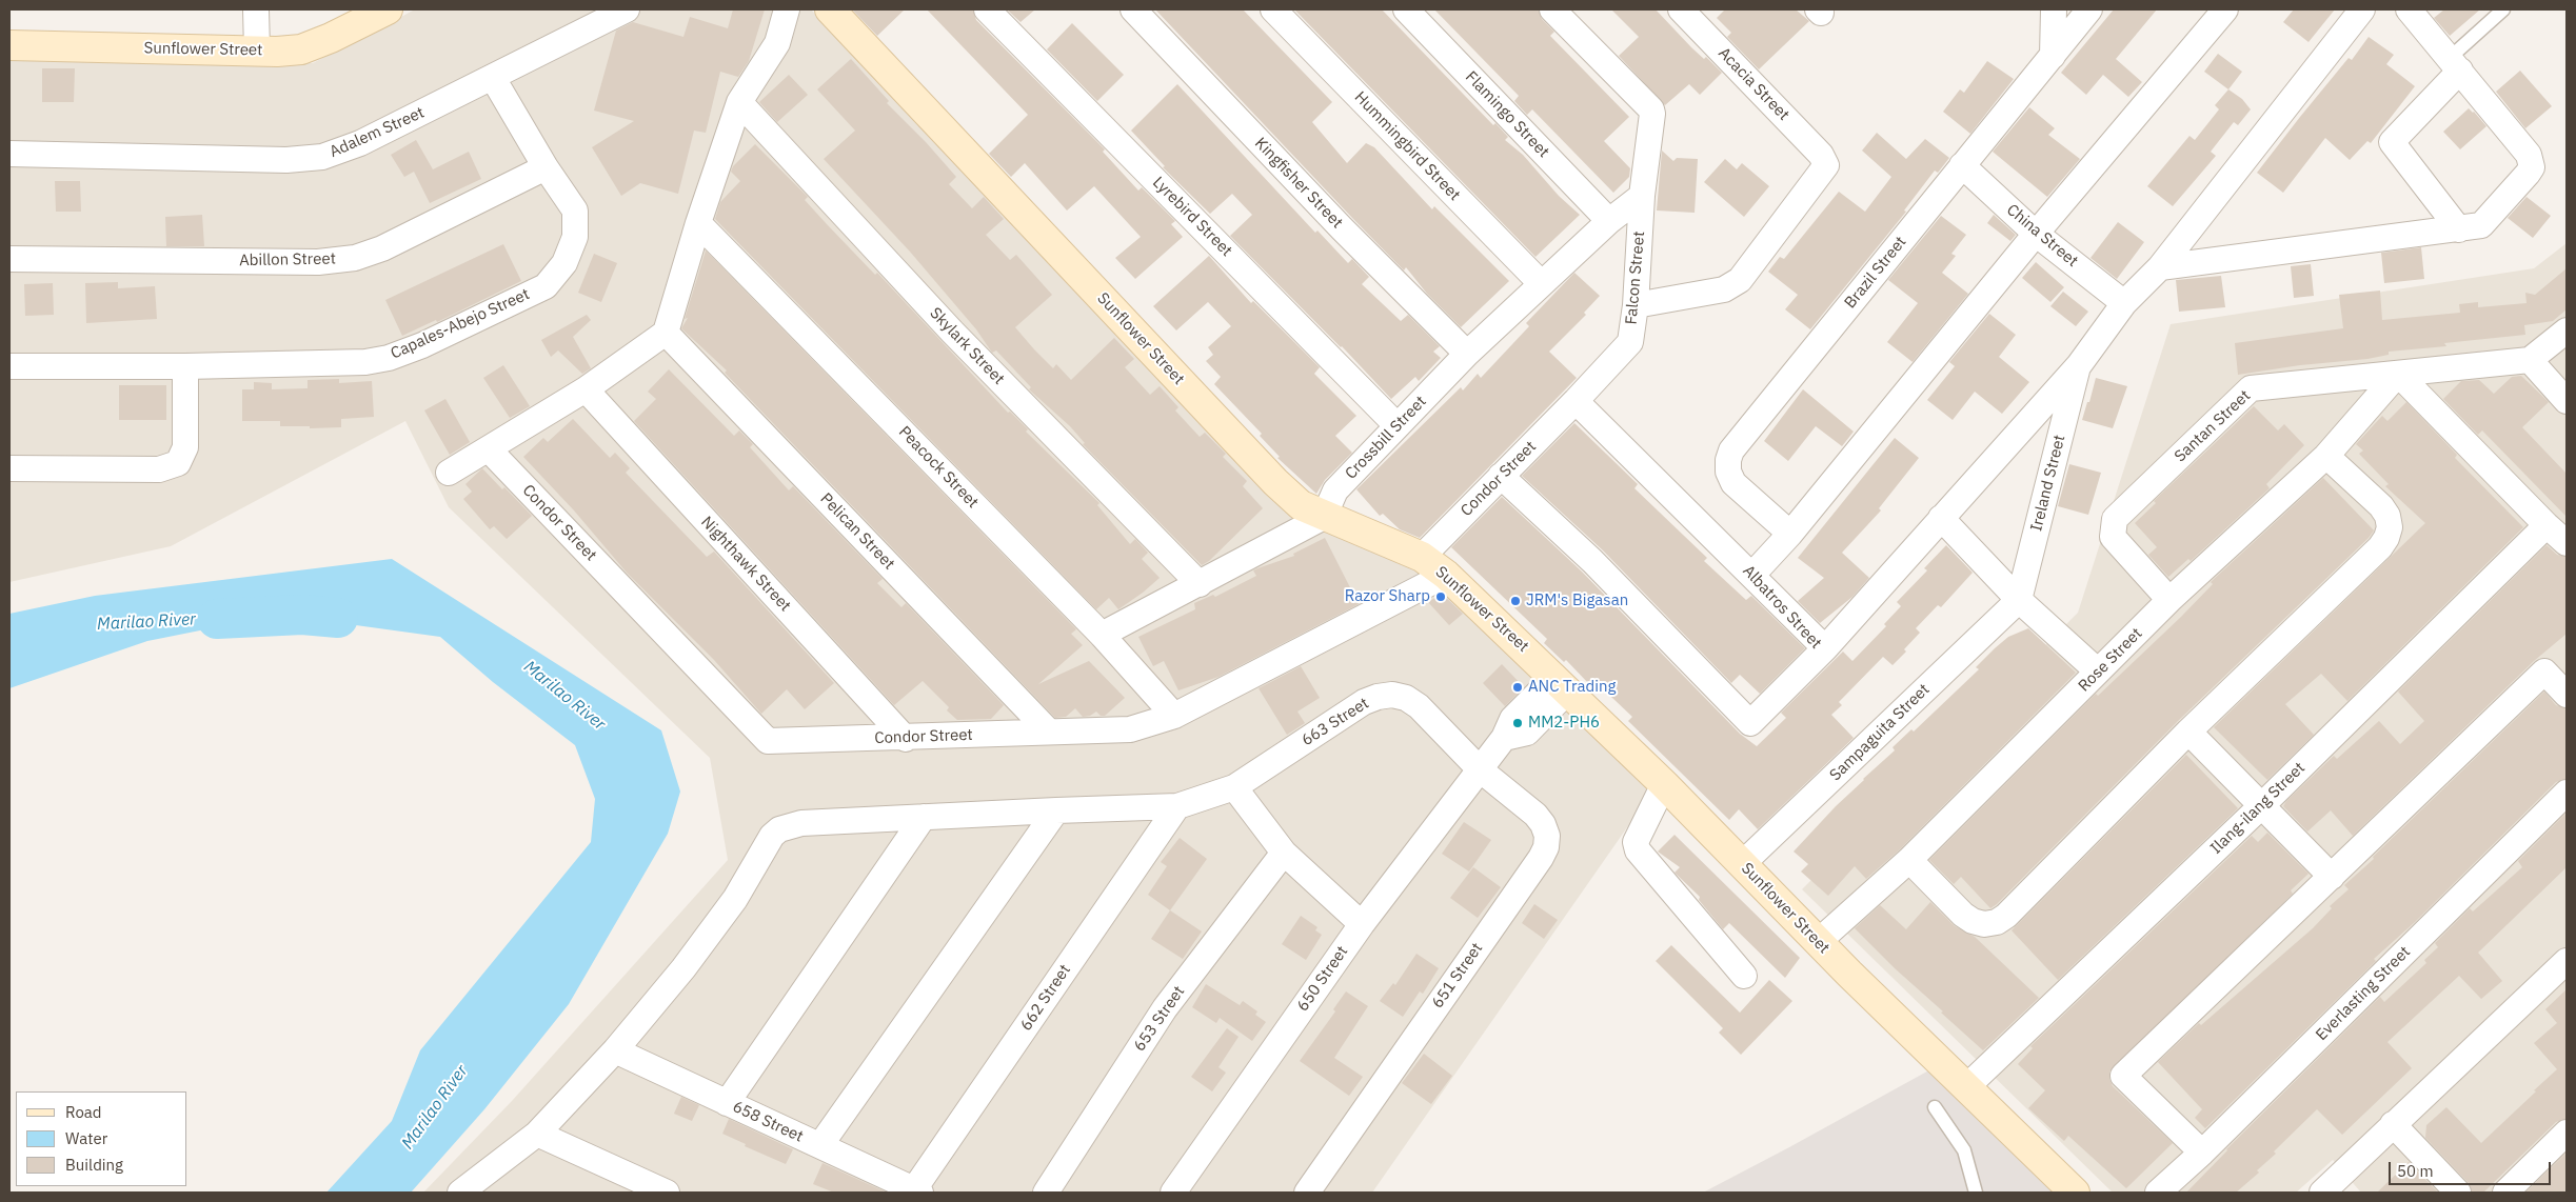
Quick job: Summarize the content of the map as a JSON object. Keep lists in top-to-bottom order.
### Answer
{
  "streets": {
    "main road": ["Sunflower Street"],
    "street": [
      "Acacia Street",
      "Flamingo Street",
      "Adalem Street",
      "Hummingbird Street",
      "Kingfisher Street",
      "Lyrebird Street",
      "China Street",
      "Abillon Street",
      "Brazil Street",
      "Falcon Street",
      "Capales-Abejo Street",
      "Skylark Street",
      "Santan Street",
      "Crossbill Street",
      "Peacock Street",
      "Condor Street",
      "Ireland Street",
      "Pelican Street",
      "Nighthawk Street",
      "Albatros Street",
      "Rose Street",
      "663 Street",
      "Sampaguita Street",
      "Ilang-ilang Street",
      "651 Street",
      "650 Street",
      "Everlasting Street",
      "662 Street",
      "653 Street",
      "658 Street"
    ]
  },
  "crossings": [
    ["Sunflower Street", "Crossbill Street"],
    ["Sunflower Street", "Condor Street"],
    ["Sunflower Street", "Rose Street"],
    ["Sunflower Street", "Sampaguita Street"],
    ["Sunflower Street", "Ilang-ilang Street"],
    ["Sunflower Street", "650 Street"],
    ["Acacia Street", "Falcon Street"],
    ["Flamingo Street", "Crossbill Street"],
    ["Adalem Street", "Capales-Abejo Street"],
    ["Hummingbird Street", "Crossbill Street"],
    ["Kingfisher Street", "Crossbill Street"],
    ["Lyrebird Street", "Crossbill Street"],
    ["China Street", "Brazil Street"],
    ["Abillon Street", "Capales-Abejo Street"],
    ["Falcon Street", "Crossbill Street"],
    ["Falcon Street", "Condor Street"],
    ["Falcon Street", "Albatros Street"],
    ["Santan Street", "Rose Street"],
    ["Peacock Street", "Condor Street"],
    ["Condor Street", "Pelican Street"],
    ["Condor Street", "Nighthawk Street"],
    ["Condor Street", "Albatros Street"],
    ["Ireland Street", "Sampaguita Street"],
    ["663 Street", "651 Street"],
    ["663 Street", "650 Street"],
    ["663 Street", "662 Street"],
    ["663 Street", "658 Street"],
    ["651 Street", "650 Street"],
    ["662 Street", "658 Street"]
  ],
  "water": ["Marilao River"],
  "places": [
    "Razor Sharp",
    "JRM's Bigasan",
    "ANC Trading",
    "MM2-PH6"
  ],
  "legend": ["Road", "Water", "Building"],
  "scale_bar": "50 m"
}
